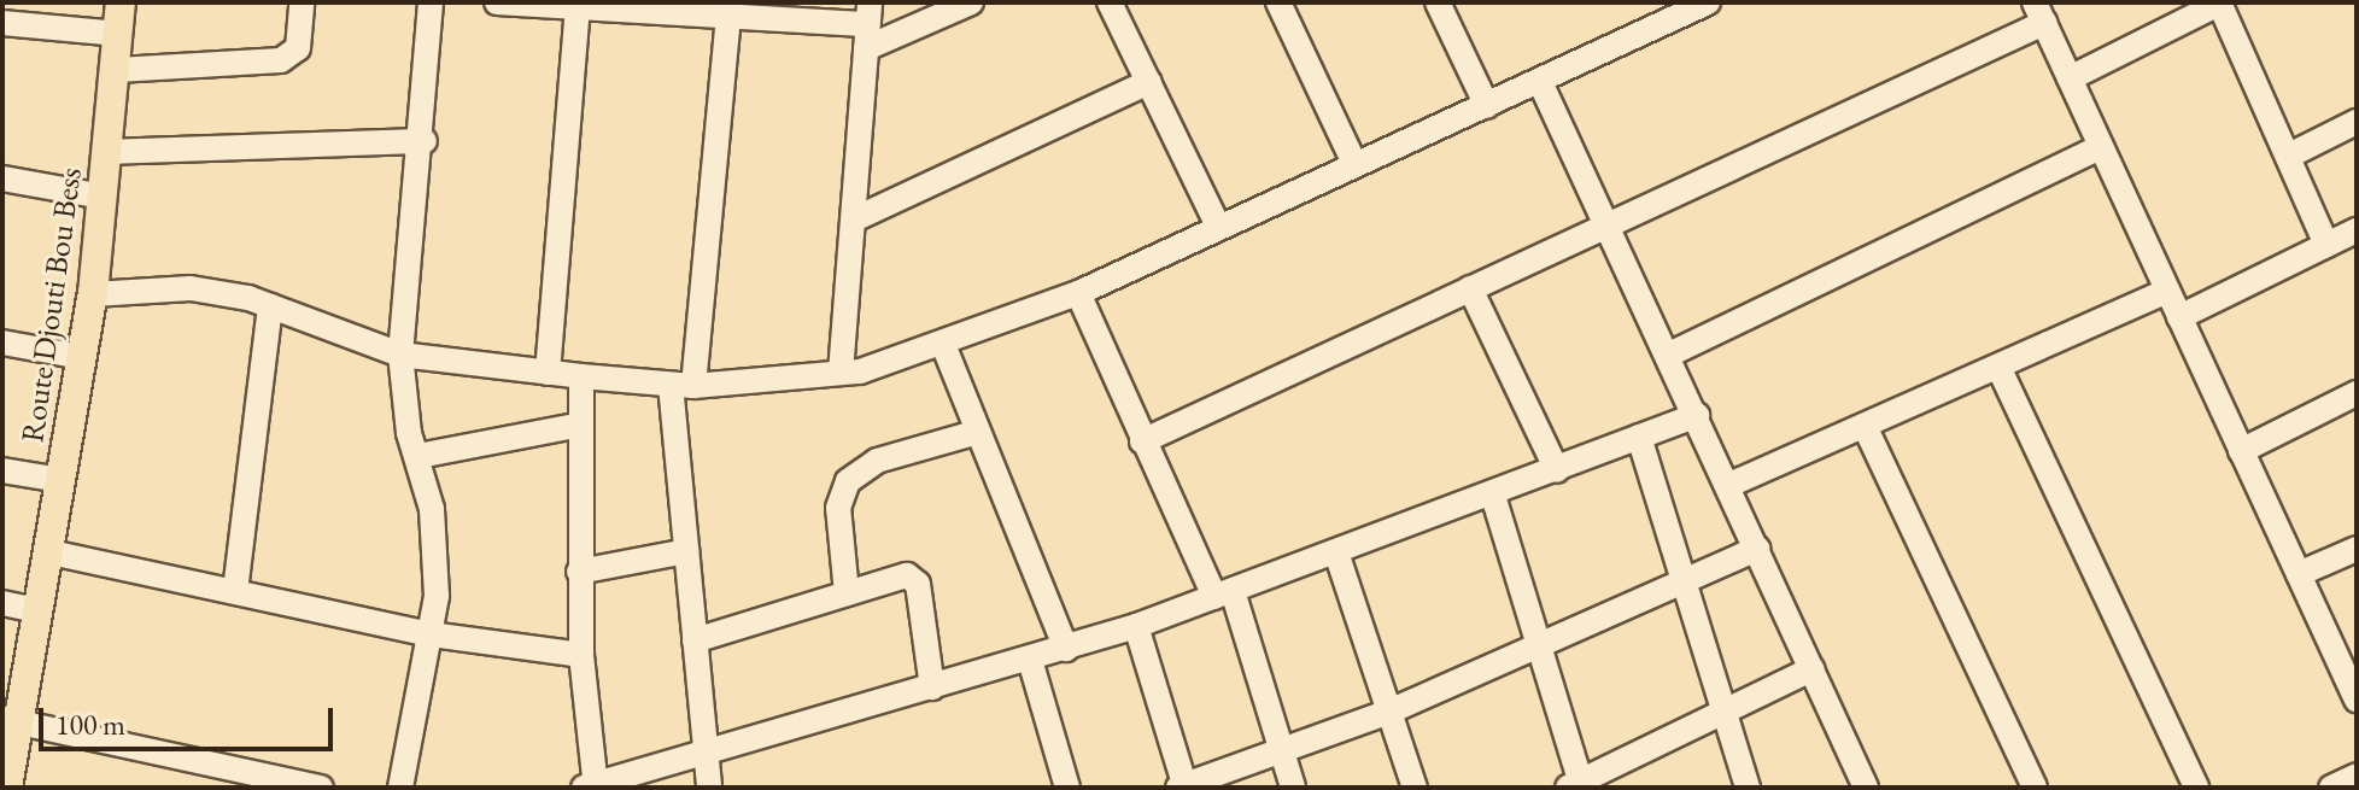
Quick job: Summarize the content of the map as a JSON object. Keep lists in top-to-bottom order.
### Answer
{
  "streets": {
    "main road": ["Route Djouti Bou Bess"]
  },
  "scale_bar": "100 m"
}
